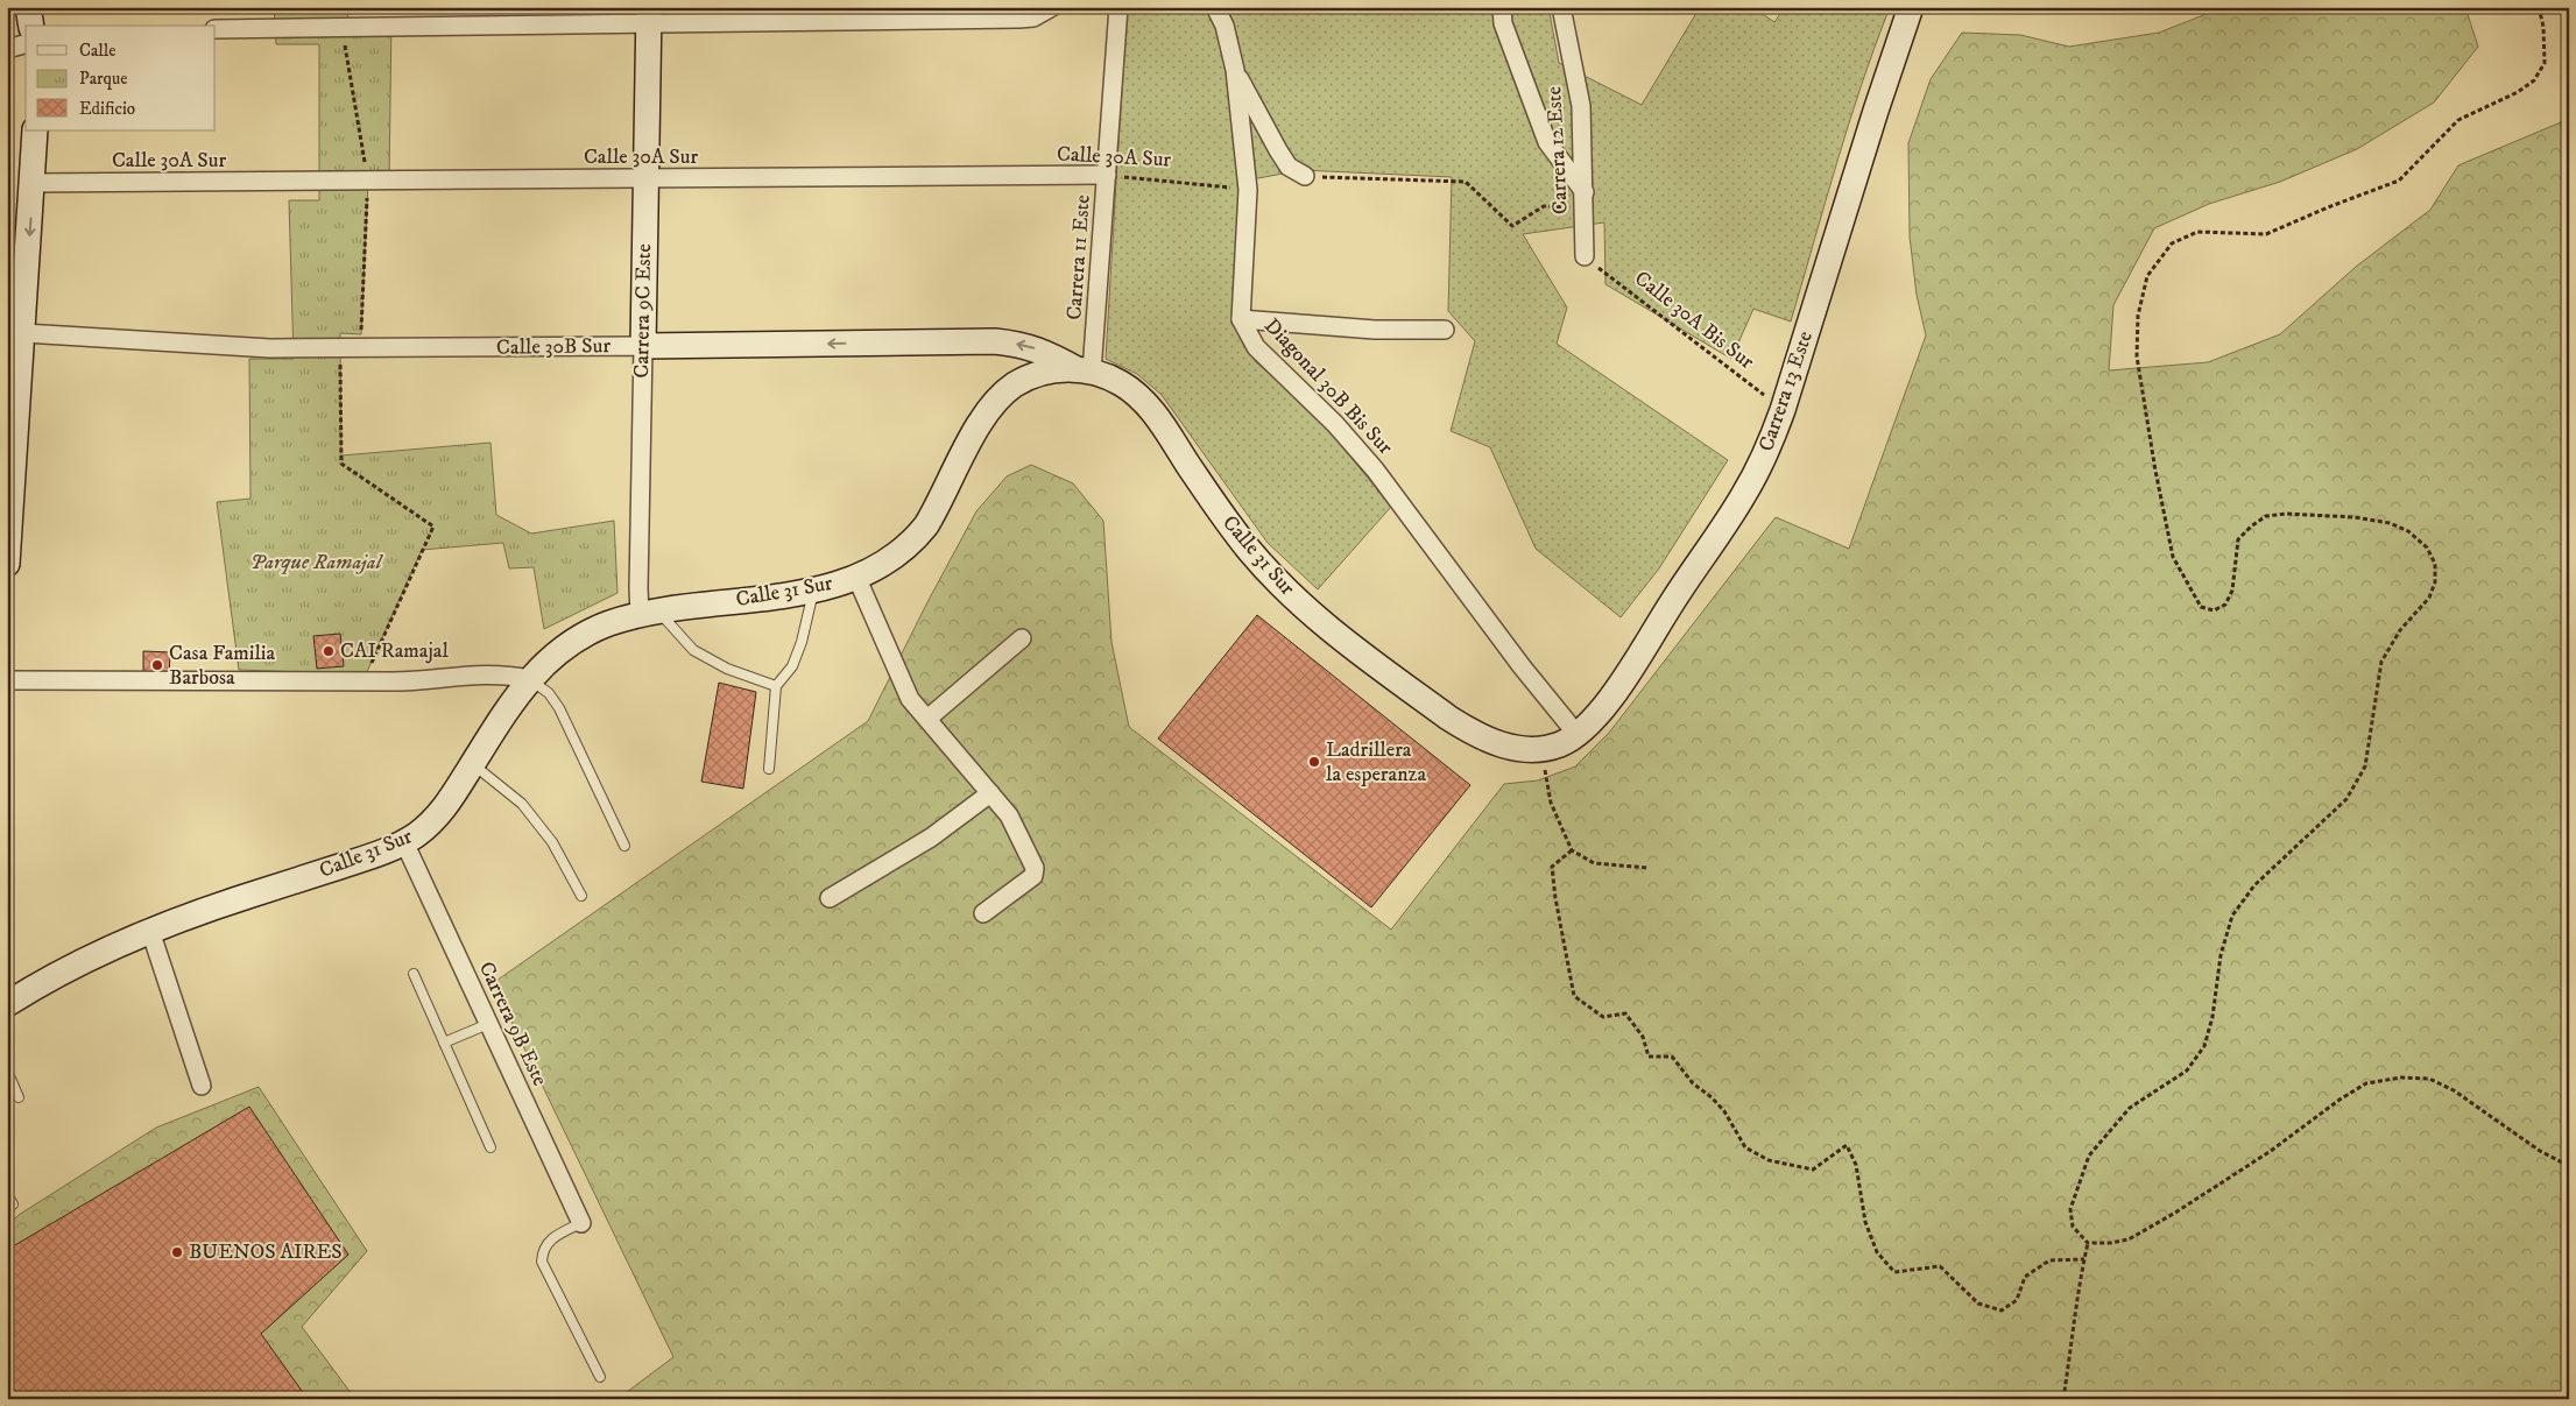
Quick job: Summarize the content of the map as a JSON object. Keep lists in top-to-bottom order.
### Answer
{
  "streets": {
    "main road": [
      "Carrera 9C Este",
      "Calle 30B Sur",
      "Carrera 13 Este",
      "Calle 31 Sur"
    ],
    "street": [
      "Carrera 12 Este",
      "Calle 30A Sur",
      "Carrera 11 Este",
      "Diagonal 30B Bis Sur",
      "Carrera 9B Este"
    ],
    "path": ["Calle 30A Bis Sur"]
  },
  "crossings": [
    ["Carrera 12 Este", "Calle 30A Bis Sur"],
    ["Calle 30A Sur", "Carrera 11 Este"],
    ["Calle 30A Sur", "Carrera 9C Este"],
    ["Calle 30A Sur", "Diagonal 30B Bis Sur"],
    ["Carrera 11 Este", "Calle 30B Sur"],
    ["Carrera 11 Este", "Calle 31 Sur"],
    ["Carrera 9C Este", "Calle 30B Sur"],
    ["Carrera 9C Este", "Calle 31 Sur"],
    ["Calle 30A Bis Sur", "Carrera 13 Este"],
    ["Calle 30B Sur", "Calle 31 Sur"],
    ["Diagonal 30B Bis Sur", "Carrera 13 Este"],
    ["Diagonal 30B Bis Sur", "Calle 31 Sur"],
    ["Carrera 13 Este", "Calle 31 Sur"],
    ["Calle 31 Sur", "Carrera 9B Este"]
  ],
  "one_way": ["Calle 30B Sur"],
  "parks": ["Parque Ramajal"],
  "places": [
    "CAI Ramajal",
    "Casa Familia Barbosa",
    "Ladrillera la esperanza",
    "BUENOS AIRES"
  ],
  "legend": ["Calle", "Parque", "Edificio"]
}
